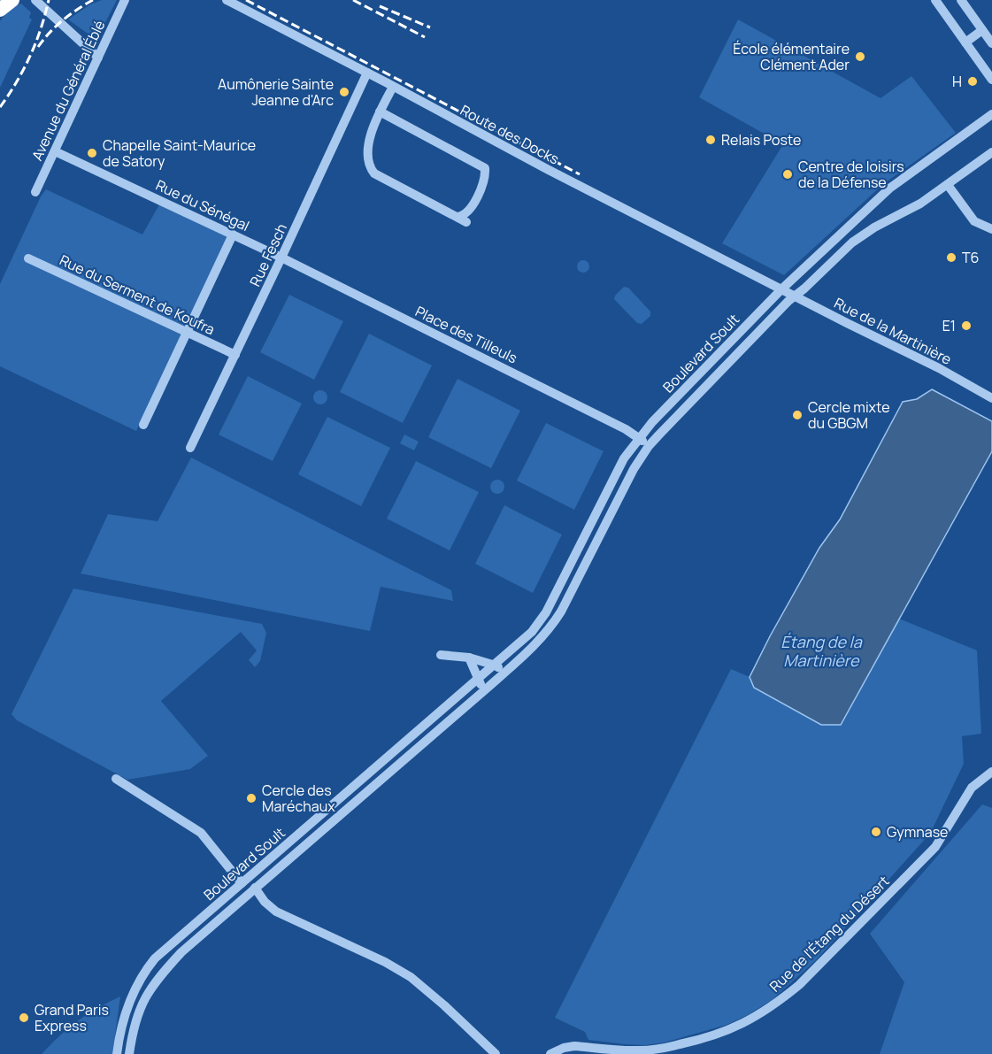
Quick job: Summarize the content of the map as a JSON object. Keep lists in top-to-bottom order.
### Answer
{
  "streets": {
    "street": [
      "Avenue du Général Éblé",
      "Route des Docks",
      "Rue du Sénégal",
      "Rue Fesch",
      "Rue du Serment de Koufra",
      "Rue de la Martinière",
      "Place des Tilleuls",
      "Boulevard Soult",
      "Rue de l'Étang du Désert"
    ]
  },
  "crossings": [
    ["Avenue du Général Éblé", "Rue du Sénégal"],
    ["Route des Docks", "Rue Fesch"],
    ["Route des Docks", "Rue de la Martinière"],
    ["Route des Docks", "Boulevard Soult"],
    ["Rue du Sénégal", "Rue Fesch"],
    ["Rue du Sénégal", "Place des Tilleuls"],
    ["Rue Fesch", "Rue du Serment de Koufra"],
    ["Rue Fesch", "Place des Tilleuls"],
    ["Rue de la Martinière", "Boulevard Soult"],
    ["Place des Tilleuls", "Boulevard Soult"]
  ],
  "water": ["Étang de la Martinière"],
  "places": [
    "École élémentaire Clément Ader",
    "H",
    "Aumônerie Sainte Jeanne d'Arc",
    "Relais Poste",
    "Chapelle Saint-Maurice de Satory",
    "Centre de loisirs de la Défense",
    "T6",
    "E1",
    "Cercle mixte du GBGM",
    "Cercle des Maréchaux",
    "Gymnase",
    "Grand Paris Express"
  ]
}
